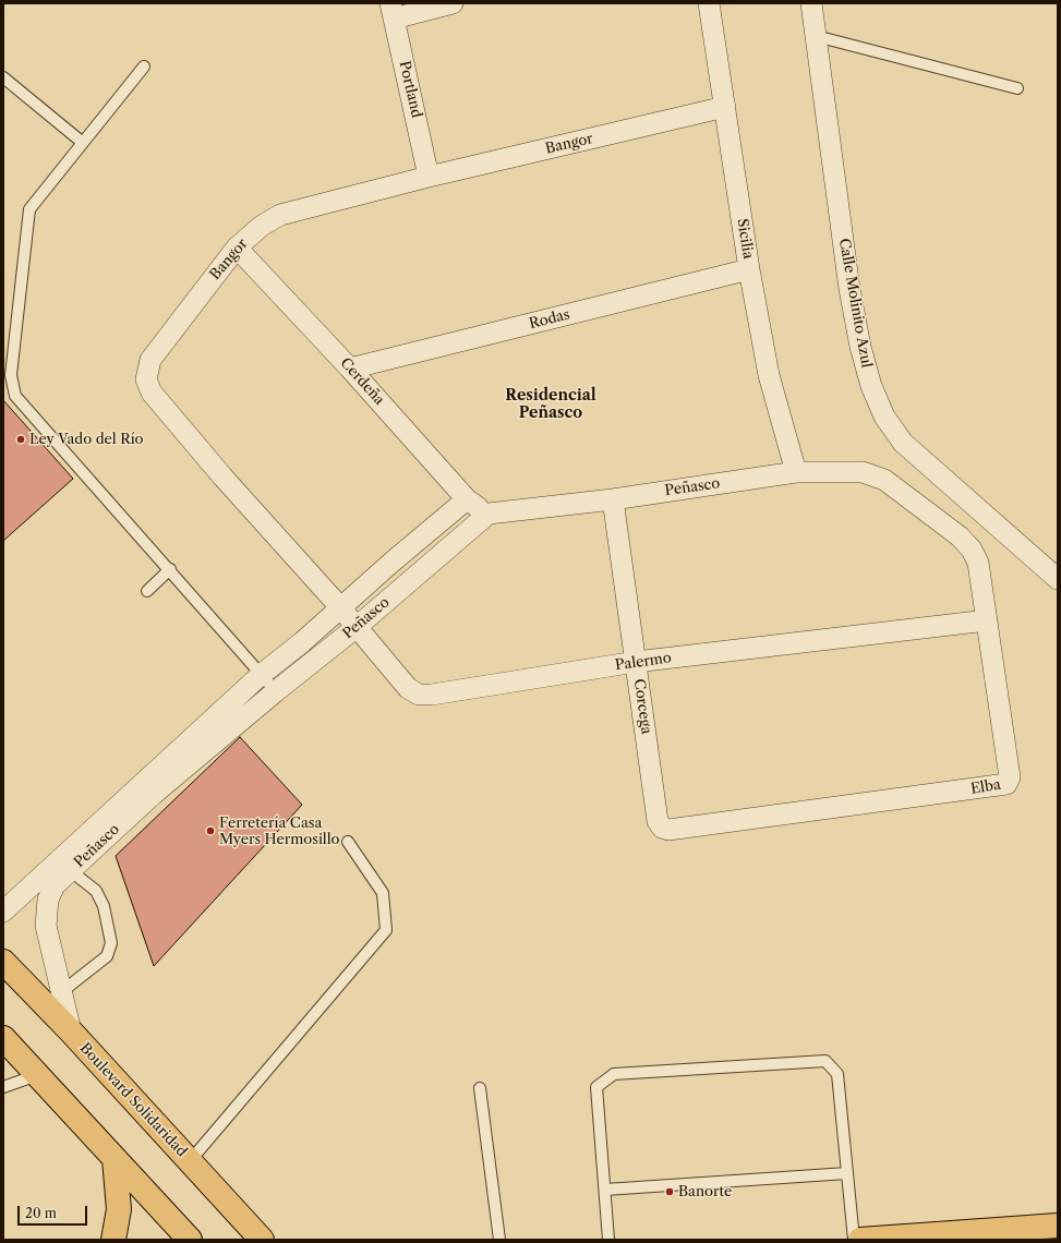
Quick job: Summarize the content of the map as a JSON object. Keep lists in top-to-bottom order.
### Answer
{
  "streets": {
    "main road": ["Boulevard Solidaridad"],
    "street": [
      "Portland",
      "Bangor",
      "Sicilia",
      "Calle Molinito Azul",
      "Rodas",
      "Cerdeña",
      "Peñasco",
      "Palermo",
      "Corcega",
      "Elba"
    ]
  },
  "crossings": [
    ["Portland", "Bangor"],
    ["Bangor", "Sicilia"],
    ["Bangor", "Cerdeña"],
    ["Bangor", "Peñasco"],
    ["Bangor", "Palermo"],
    ["Sicilia", "Rodas"],
    ["Sicilia", "Peñasco"],
    ["Rodas", "Cerdeña"],
    ["Cerdeña", "Peñasco"],
    ["Peñasco", "Palermo"],
    ["Peñasco", "Corcega"],
    ["Peñasco", "Elba"],
    ["Peñasco", "Boulevard Solidaridad"],
    ["Palermo", "Corcega"],
    ["Palermo", "Elba"],
    ["Corcega", "Elba"]
  ],
  "districts": ["Residencial Peñasco"],
  "places": ["Ley Vado del Río", "Ferretería Casa Myers Hermosillo", "Banorte"],
  "scale_bar": "20 m"
}
